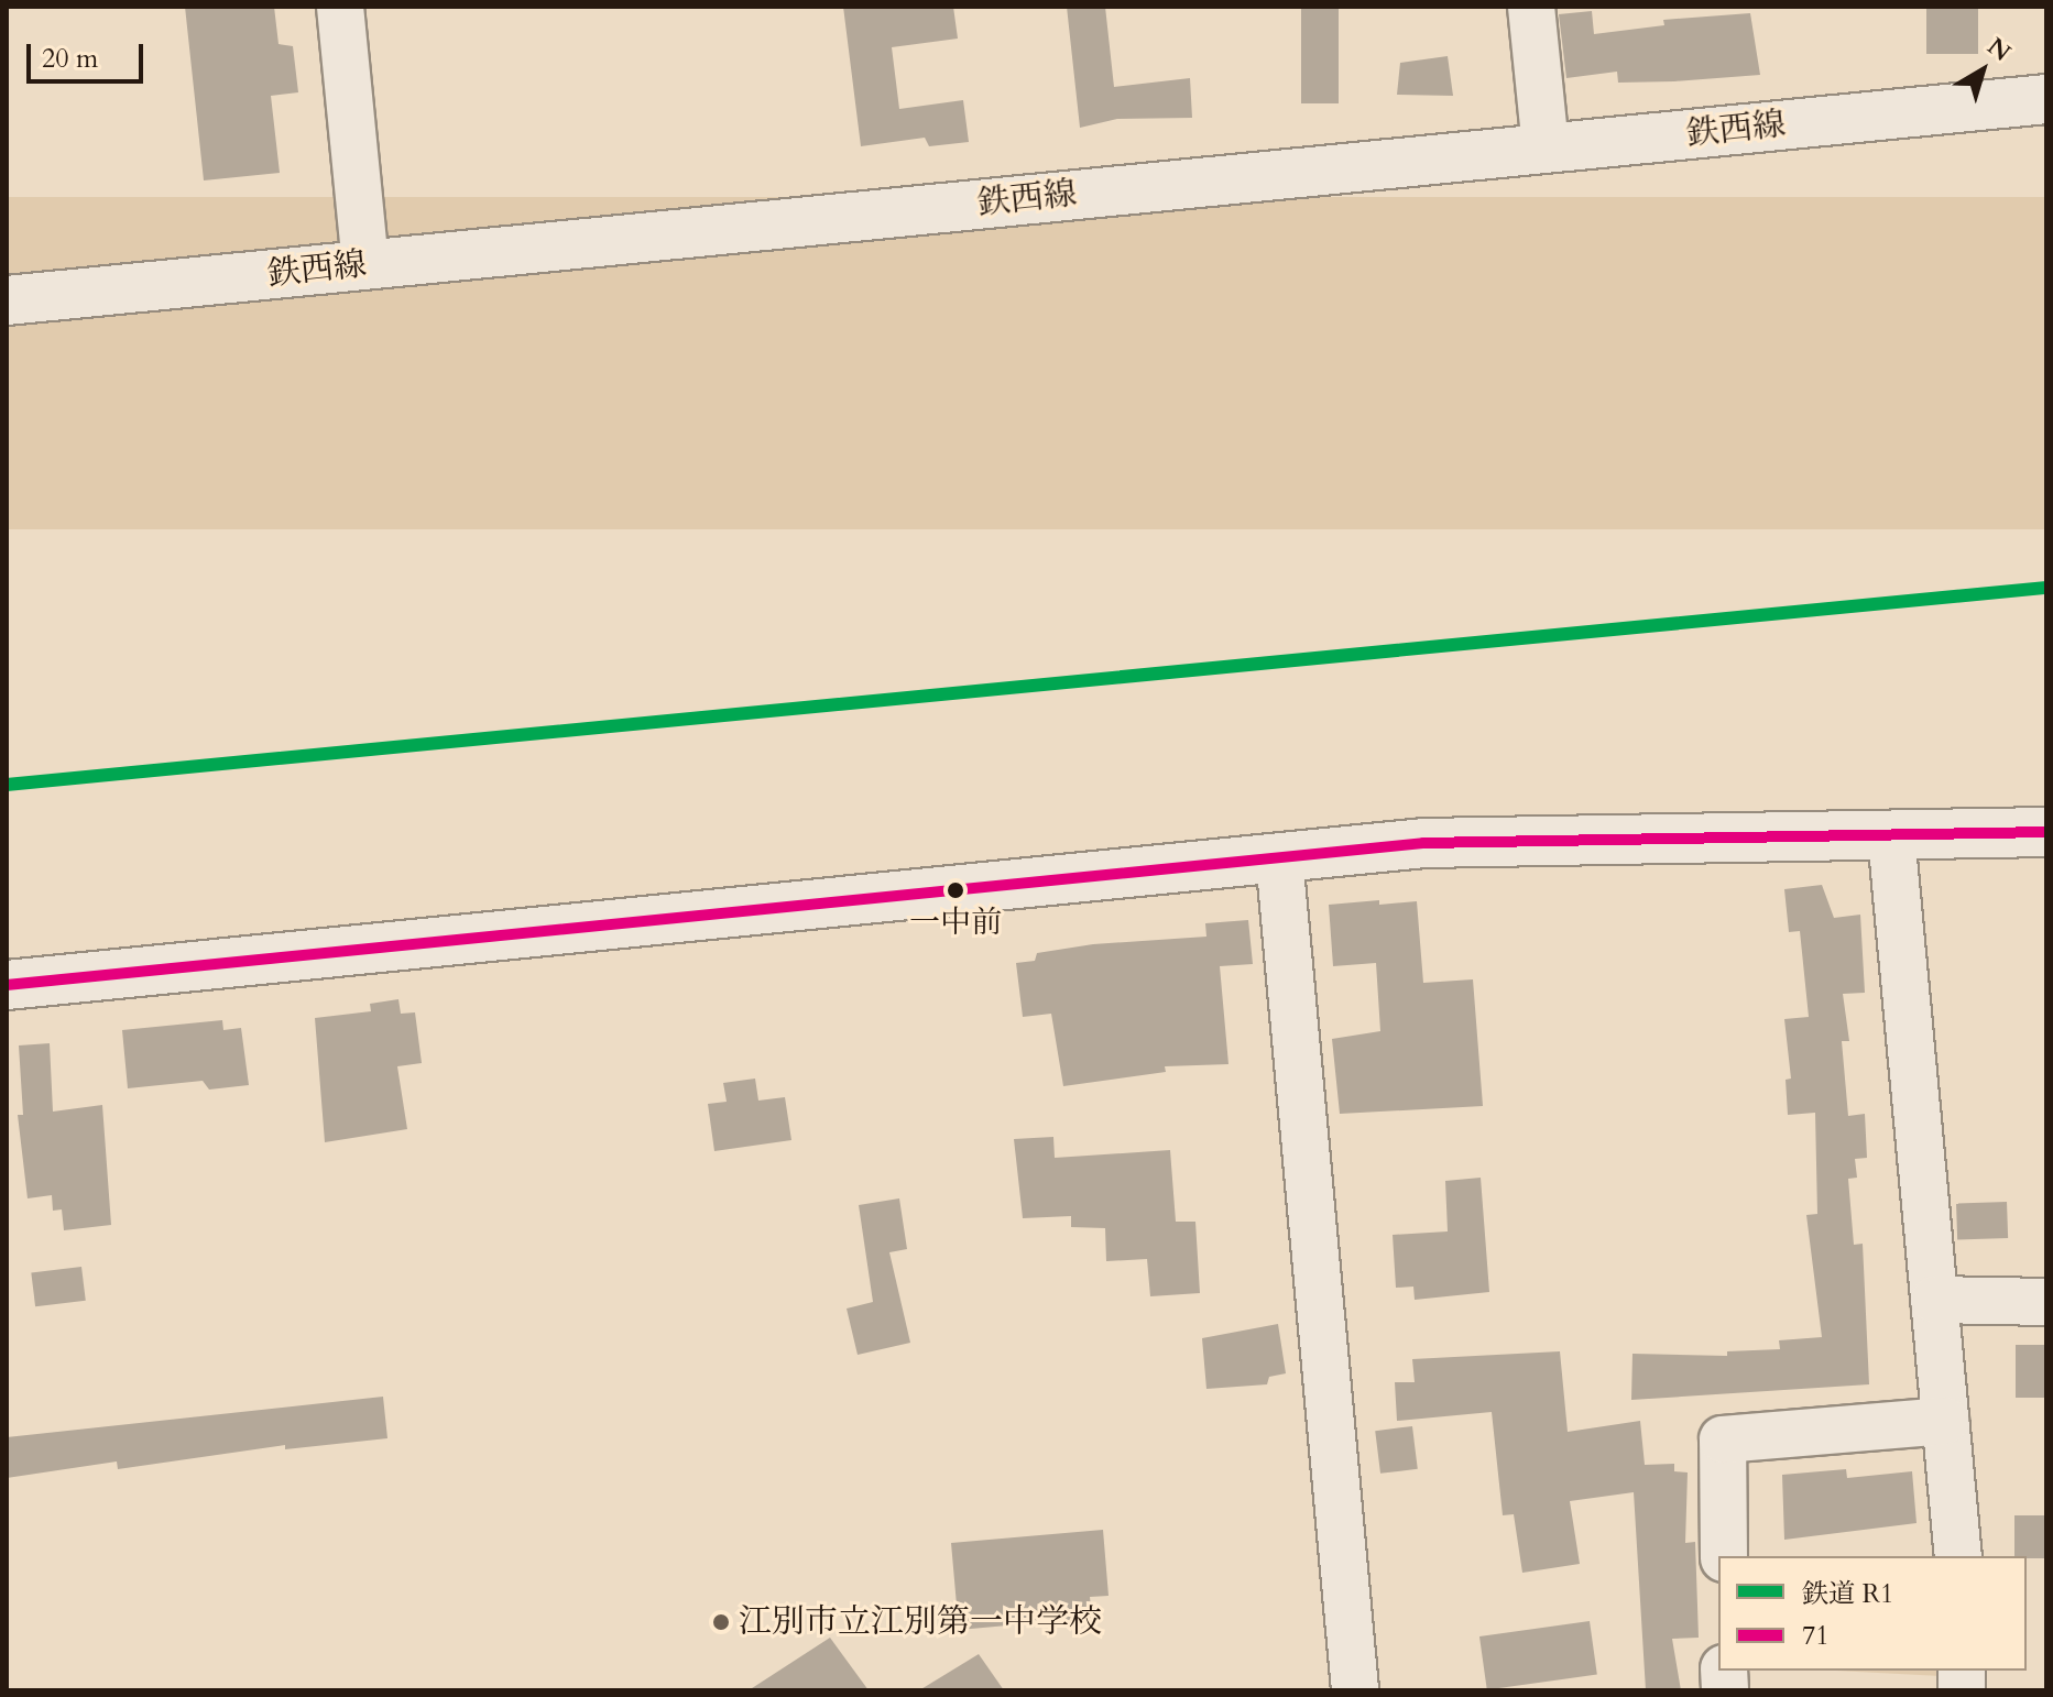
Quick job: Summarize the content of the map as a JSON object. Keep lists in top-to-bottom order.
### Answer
{
  "streets": {
    "street": ["鉄西線"]
  },
  "places": ["一中前", "江別市立江別第一中学校"],
  "lines": ["rail line R1", "transit line 71"],
  "legend": ["鉄道 R1", "71"],
  "scale_bar": "20 m",
  "north": "top right"
}
